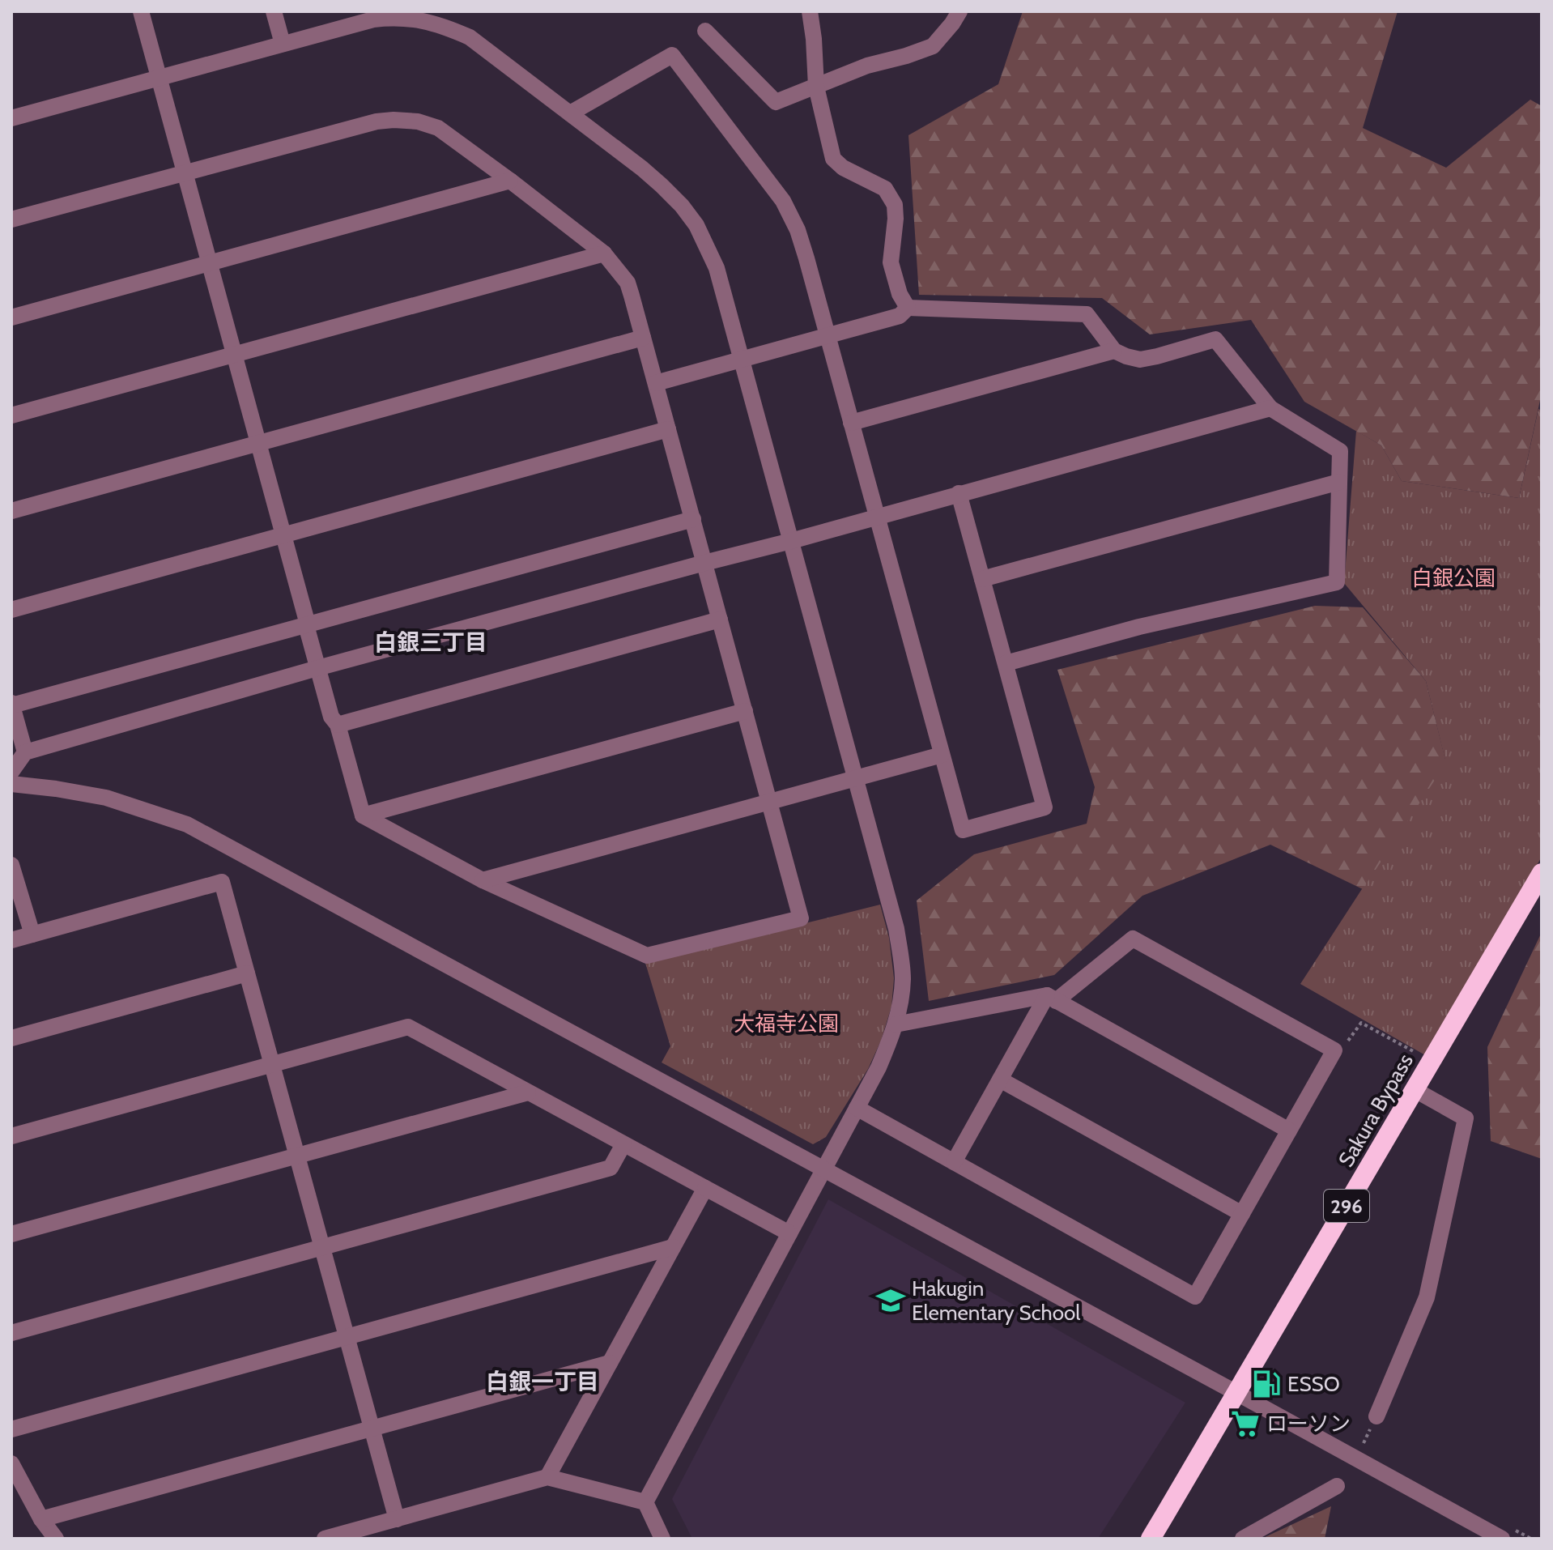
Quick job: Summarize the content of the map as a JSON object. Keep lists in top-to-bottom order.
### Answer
{
  "streets": {
    "highway": ["Sakura Bypass", "296"]
  },
  "districts": ["白銀三丁目", "白銀一丁目"],
  "parks": ["白銀公園", "大福寺公園"],
  "places": {
    "school or university": ["Hakugin Elementary School"],
    "fuel station": ["ESSO"],
    "supermarket": ["ローソン"]
  }
}
